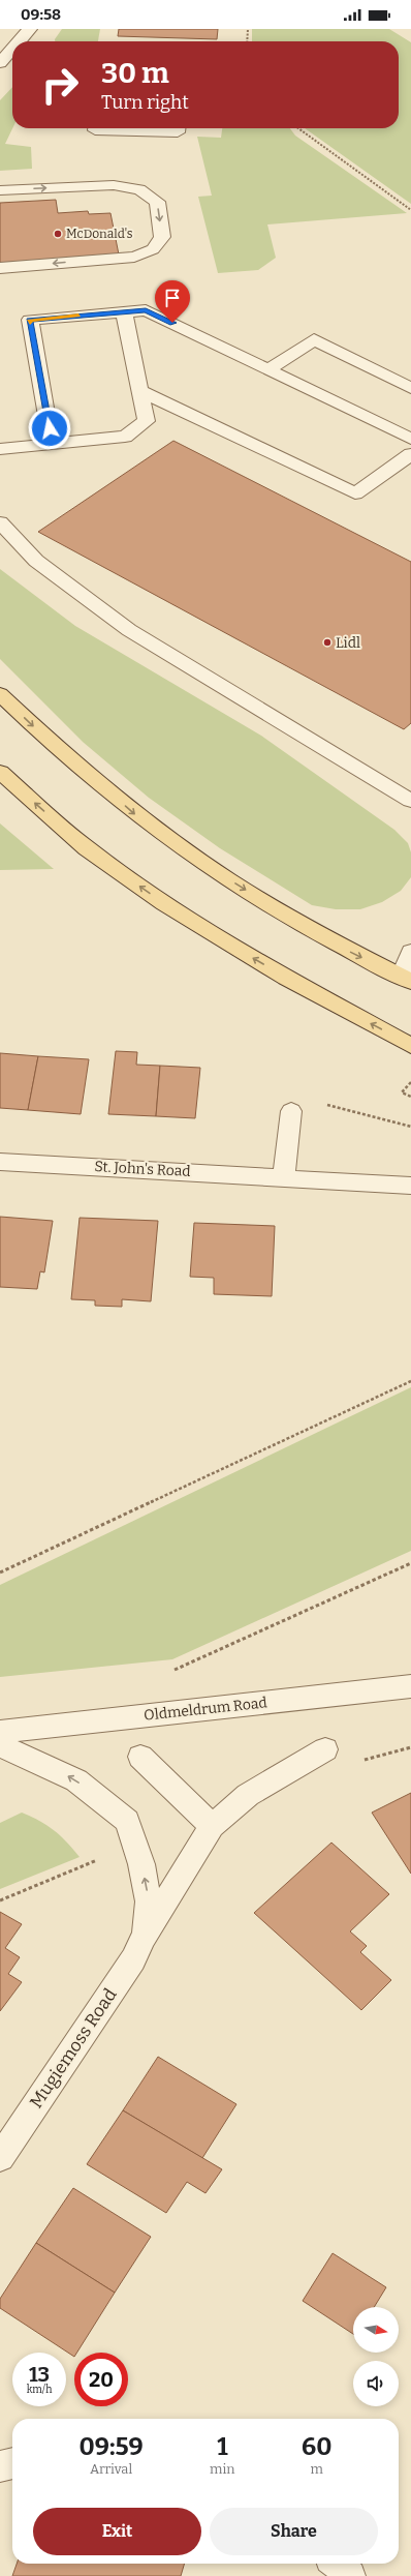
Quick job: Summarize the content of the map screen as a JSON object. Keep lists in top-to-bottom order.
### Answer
{
  "streets": {
    "street": ["St. John's Road", "Oldmeldrum Road", "Mugiemoss Road"]
  },
  "places": ["McDonald's", "Lidl"],
  "north": "right",
  "page": {
    "status": "09:58",
    "turn": ["30 m", "Turn right"],
    "speed": "13 km/h",
    "limit": "20",
    "eta": [
      "09:59",
      "Arrival",
      "1",
      "min",
      "60",
      "m"
    ],
    "buttons": ["Exit", "Share"]
  }
}
